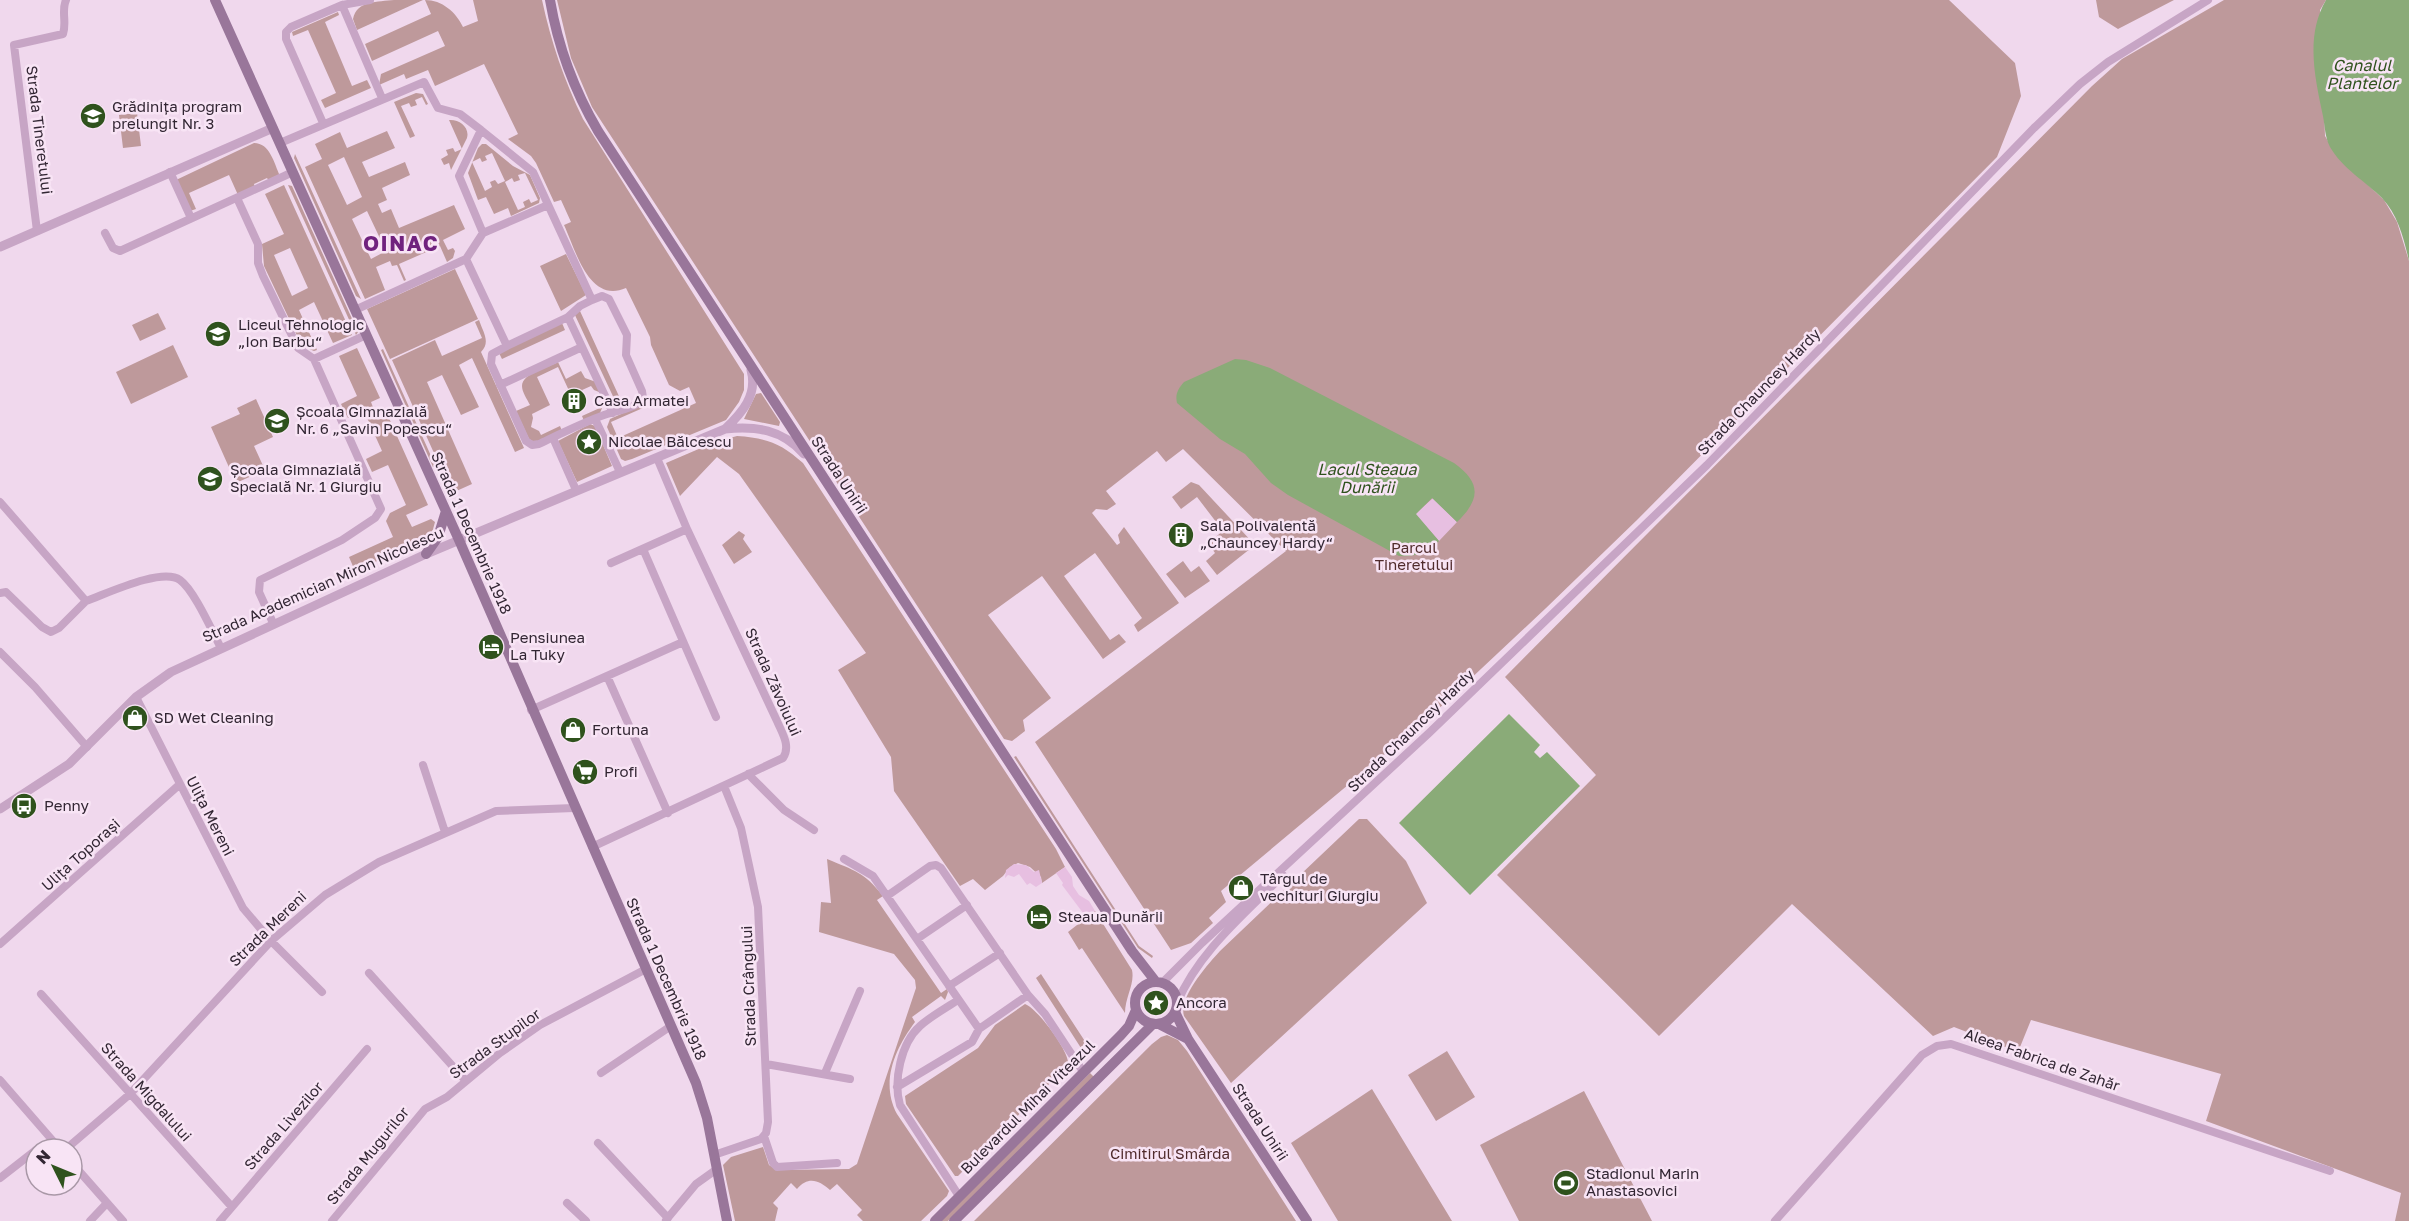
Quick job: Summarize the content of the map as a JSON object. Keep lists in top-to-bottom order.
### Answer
{
  "streets": {
    "main road": ["Strada Unirii", "Strada 1 Decembrie 1918", "Bulevardul Mihai Viteazul"],
    "street": [
      "Strada Tineretului",
      "Strada Chauncey Hardy",
      "Strada Academician Miron Nicolescu",
      "Strada Zăvoiului",
      "Ulița Mereni",
      "Ulița Toporași",
      "Strada Mereni",
      "Strada Crângului",
      "Strada Stupilor",
      "Aleea Fabrica de Zahăr",
      "Strada Migdalului",
      "Strada Livezilor",
      "Strada Mugurilor"
    ]
  },
  "crossings": [
    ["Strada Chauncey Hardy", "Strada Unirii"],
    ["Strada Chauncey Hardy", "Bulevardul Mihai Viteazul"],
    ["Strada Unirii", "Strada Academician Miron Nicolescu"],
    ["Strada Unirii", "Bulevardul Mihai Viteazul"],
    ["Strada 1 Decembrie 1918", "Strada Academician Miron Nicolescu"],
    ["Strada 1 Decembrie 1918", "Strada Zăvoiului"],
    ["Strada 1 Decembrie 1918", "Strada Mereni"],
    ["Strada 1 Decembrie 1918", "Strada Stupilor"],
    ["Strada Academician Miron Nicolescu", "Strada Zăvoiului"],
    ["Strada Academician Miron Nicolescu", "Ulița Mereni"],
    ["Strada Zăvoiului", "Strada Crângului"],
    ["Ulița Mereni", "Ulița Toporași"],
    ["Ulița Mereni", "Strada Mereni"],
    ["Strada Mereni", "Strada Migdalului"],
    ["Strada Stupilor", "Strada Mugurilor"],
    ["Strada Migdalului", "Strada Livezilor"]
  ],
  "districts": ["OINAC"],
  "water": ["Canalul Plantelor", "Lacul Steaua Dunării"],
  "parks": ["Parcul Tineretului", "Cimitirul Smârda"],
  "places": {
    "school or university": [
      "Grădinița program prelungit Nr. 3",
      "Liceul Tehnologic „Ion Barbu“",
      "Școala Gimnazială Nr. 6 „Savin Popescu“",
      "Școala Gimnazială Specială Nr. 1 Giurgiu"
    ],
    "building": ["Casa Armatei", "Sala Polivalentă „Chauncey Hardy“"],
    "place": ["Nicolae Bălcescu", "Ancora"],
    "hotel": ["Pensiunea La Tuky", "Steaua Dunării"],
    "shop": ["SD Wet Cleaning", "Fortuna", "Târgul de vechituri Giurgiu"],
    "supermarket": ["Profi"],
    "bus stop": ["Penny"],
    "sports": ["Stadionul Marin Anastasovici"]
  },
  "north": "top left"
}
